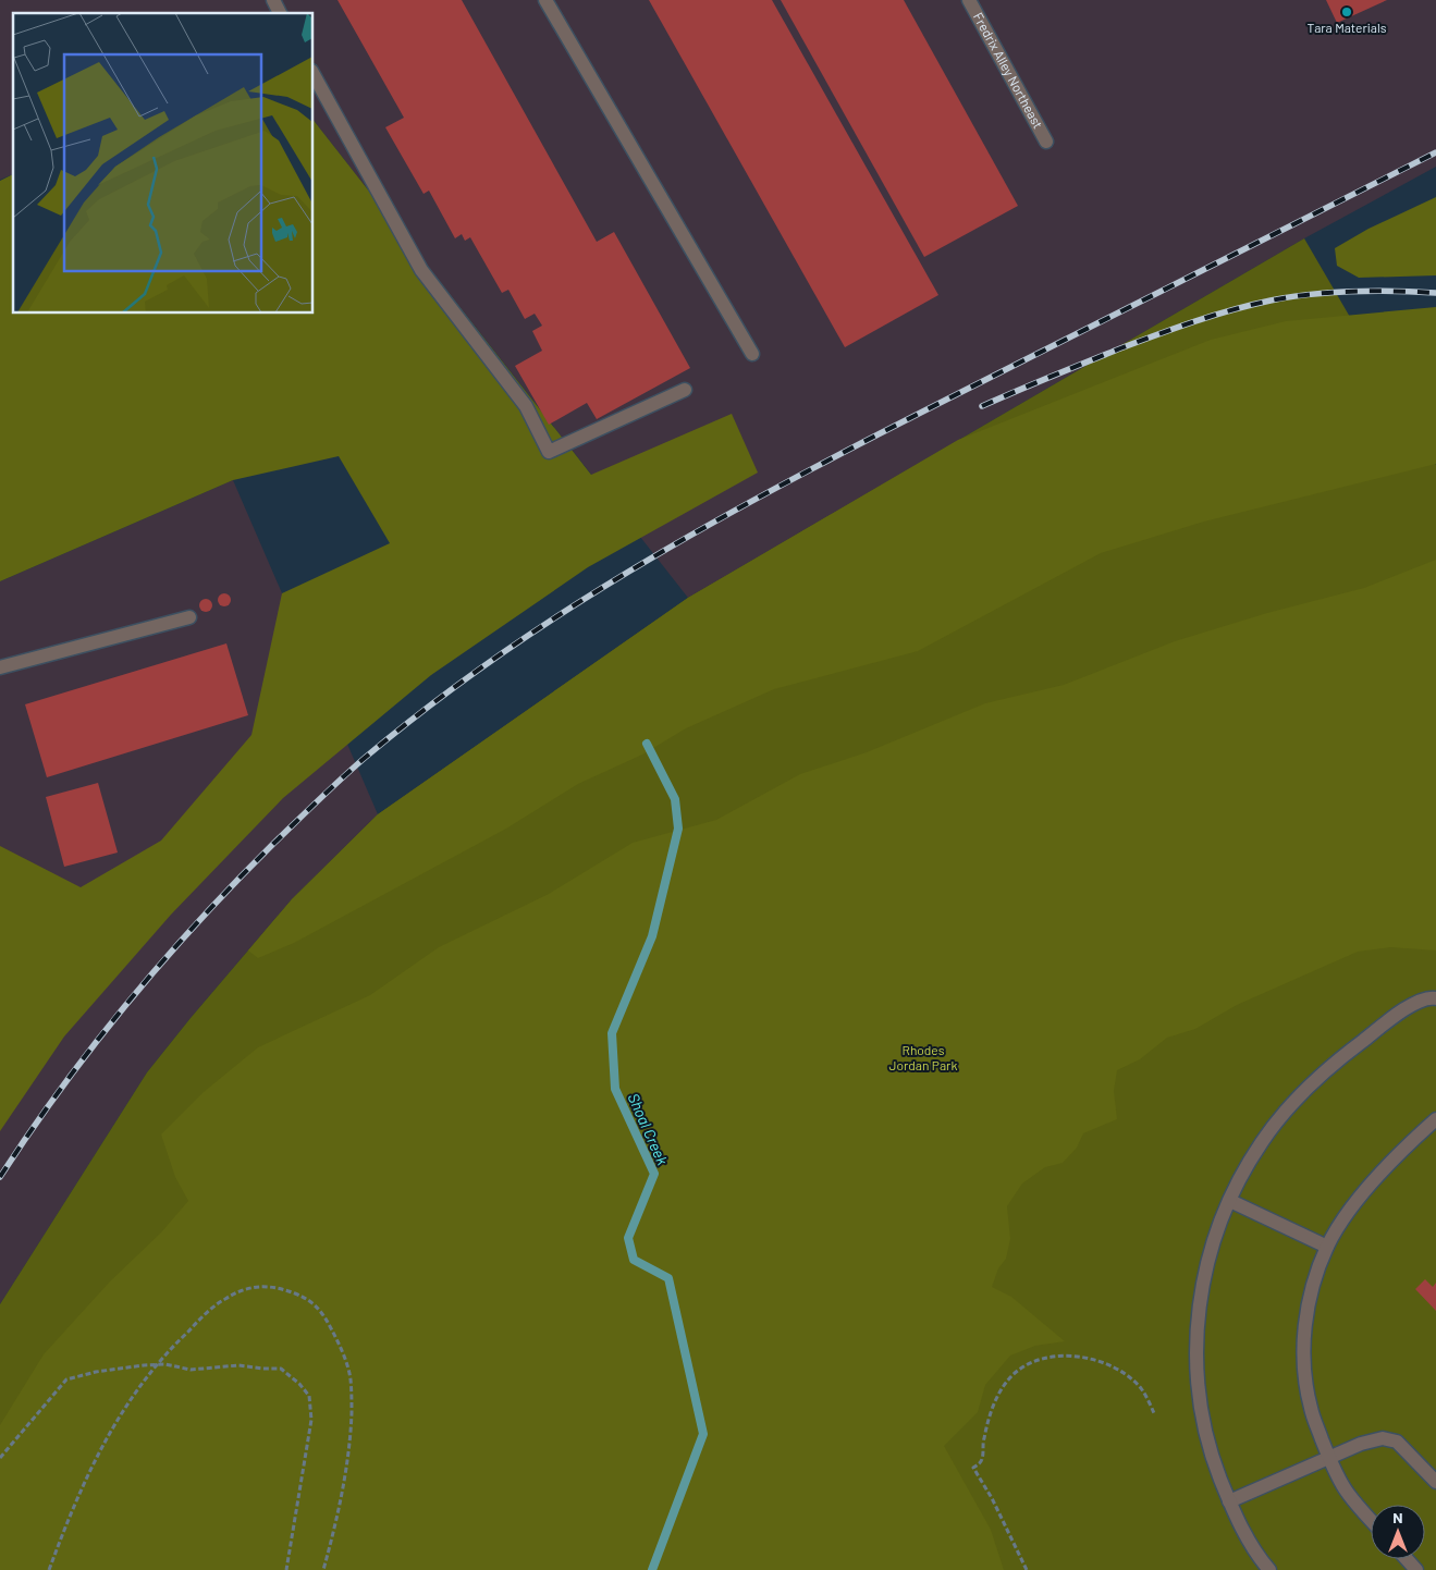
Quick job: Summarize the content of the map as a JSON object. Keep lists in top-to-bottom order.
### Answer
{
  "streets": {
    "street": ["Fredrix Alley Northeast"]
  },
  "water": ["Shoal Creek"],
  "parks": ["Rhodes Jordan Park"],
  "places": ["Tara Materials"],
  "north": "top"
}
